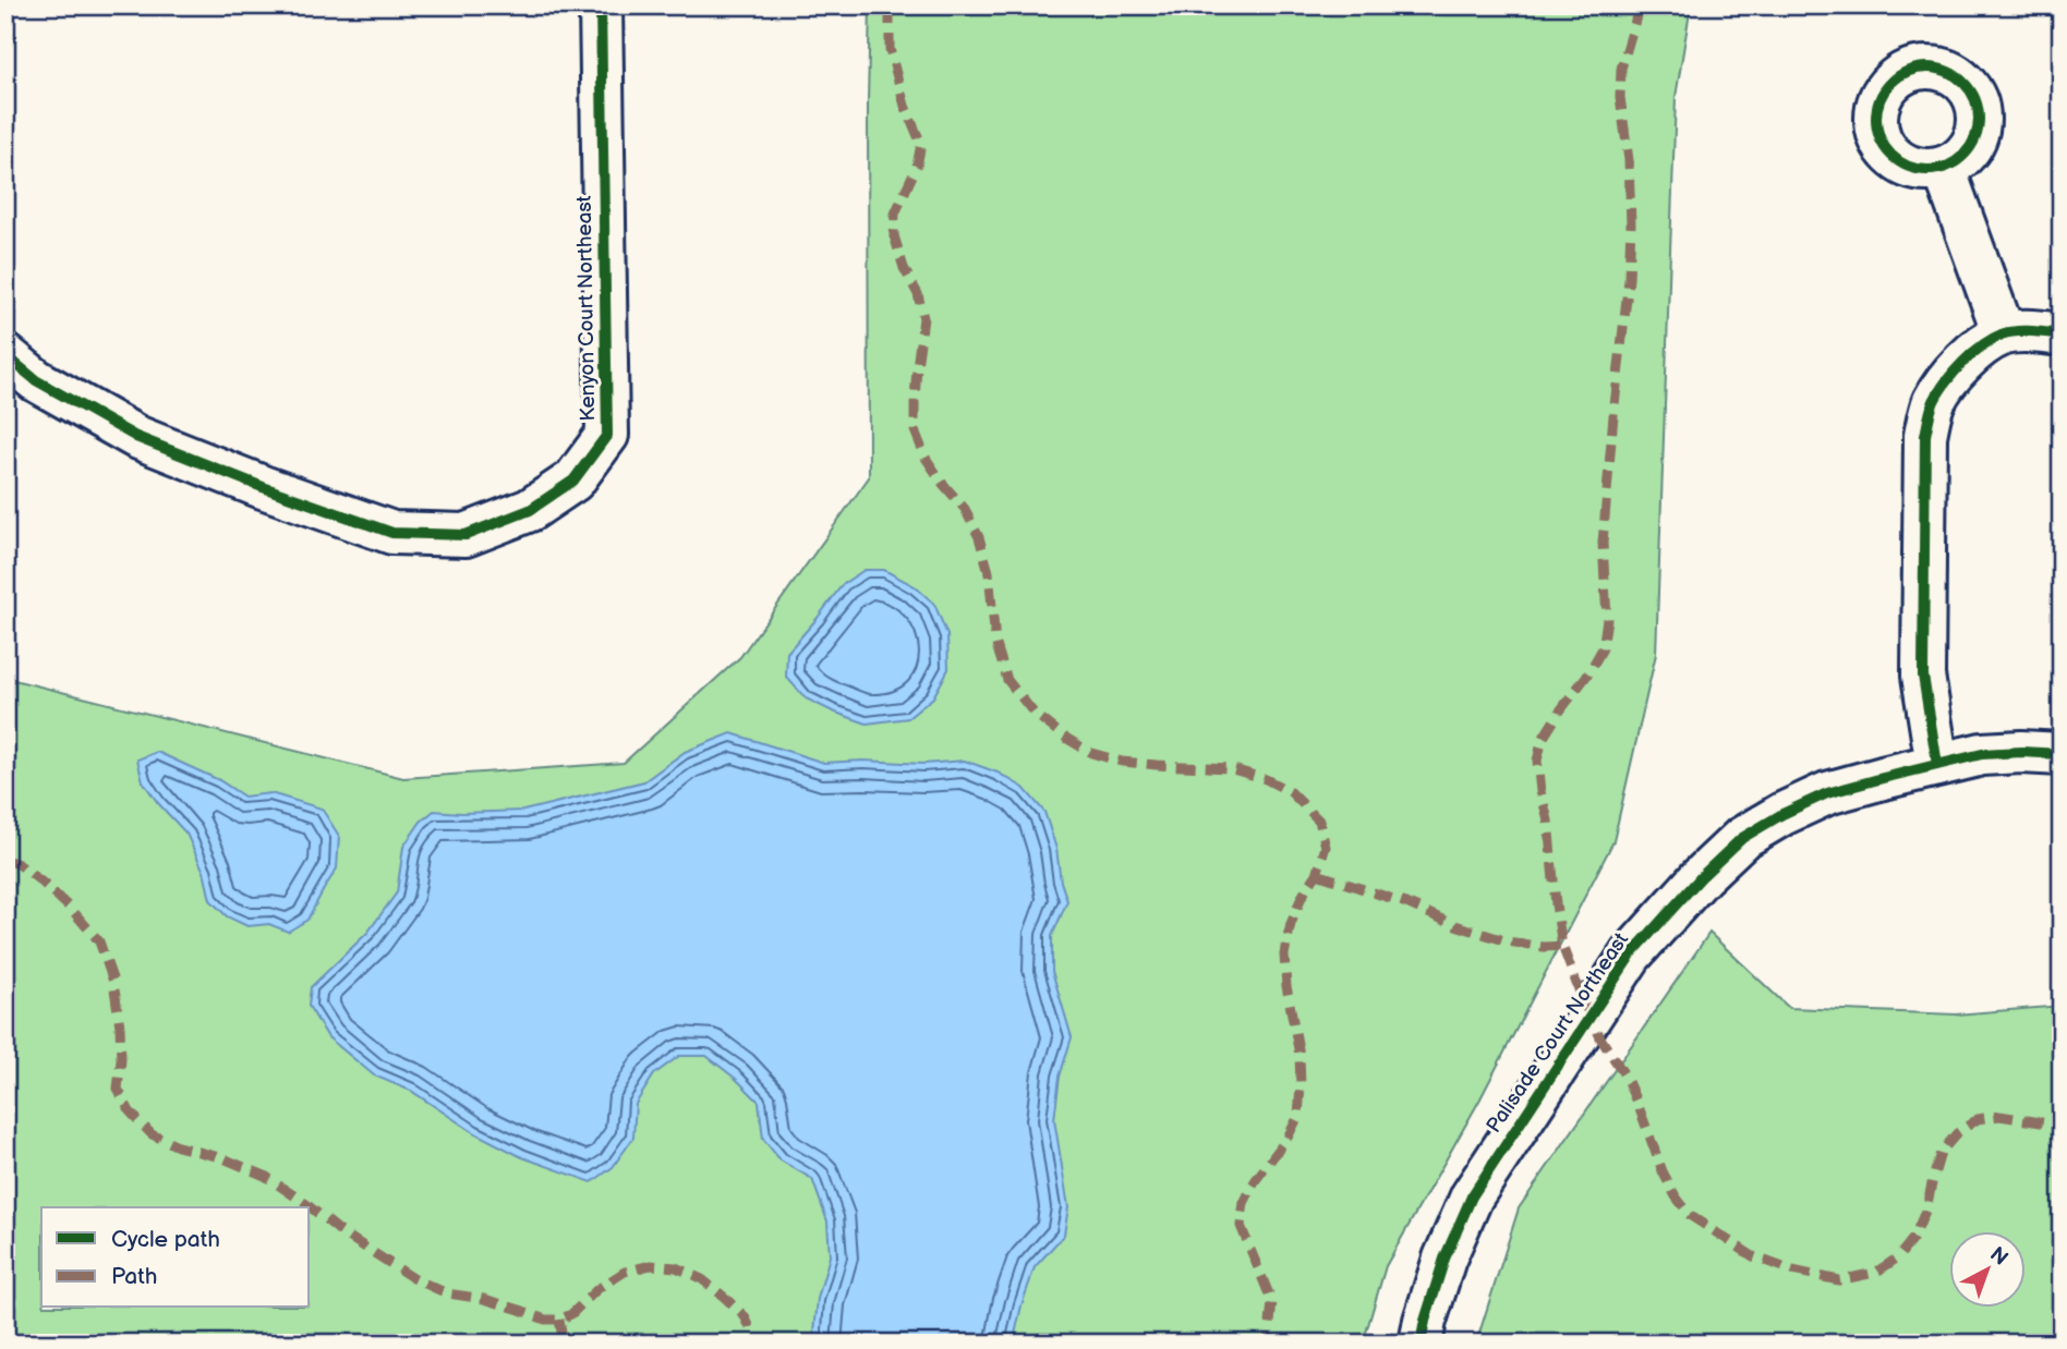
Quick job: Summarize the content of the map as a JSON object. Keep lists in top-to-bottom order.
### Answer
{
  "streets": {
    "street": ["Kenyon Court Northeast", "Palisade Court Northeast"]
  },
  "legend": ["Cycle path", "Path"],
  "north": "top right"
}
